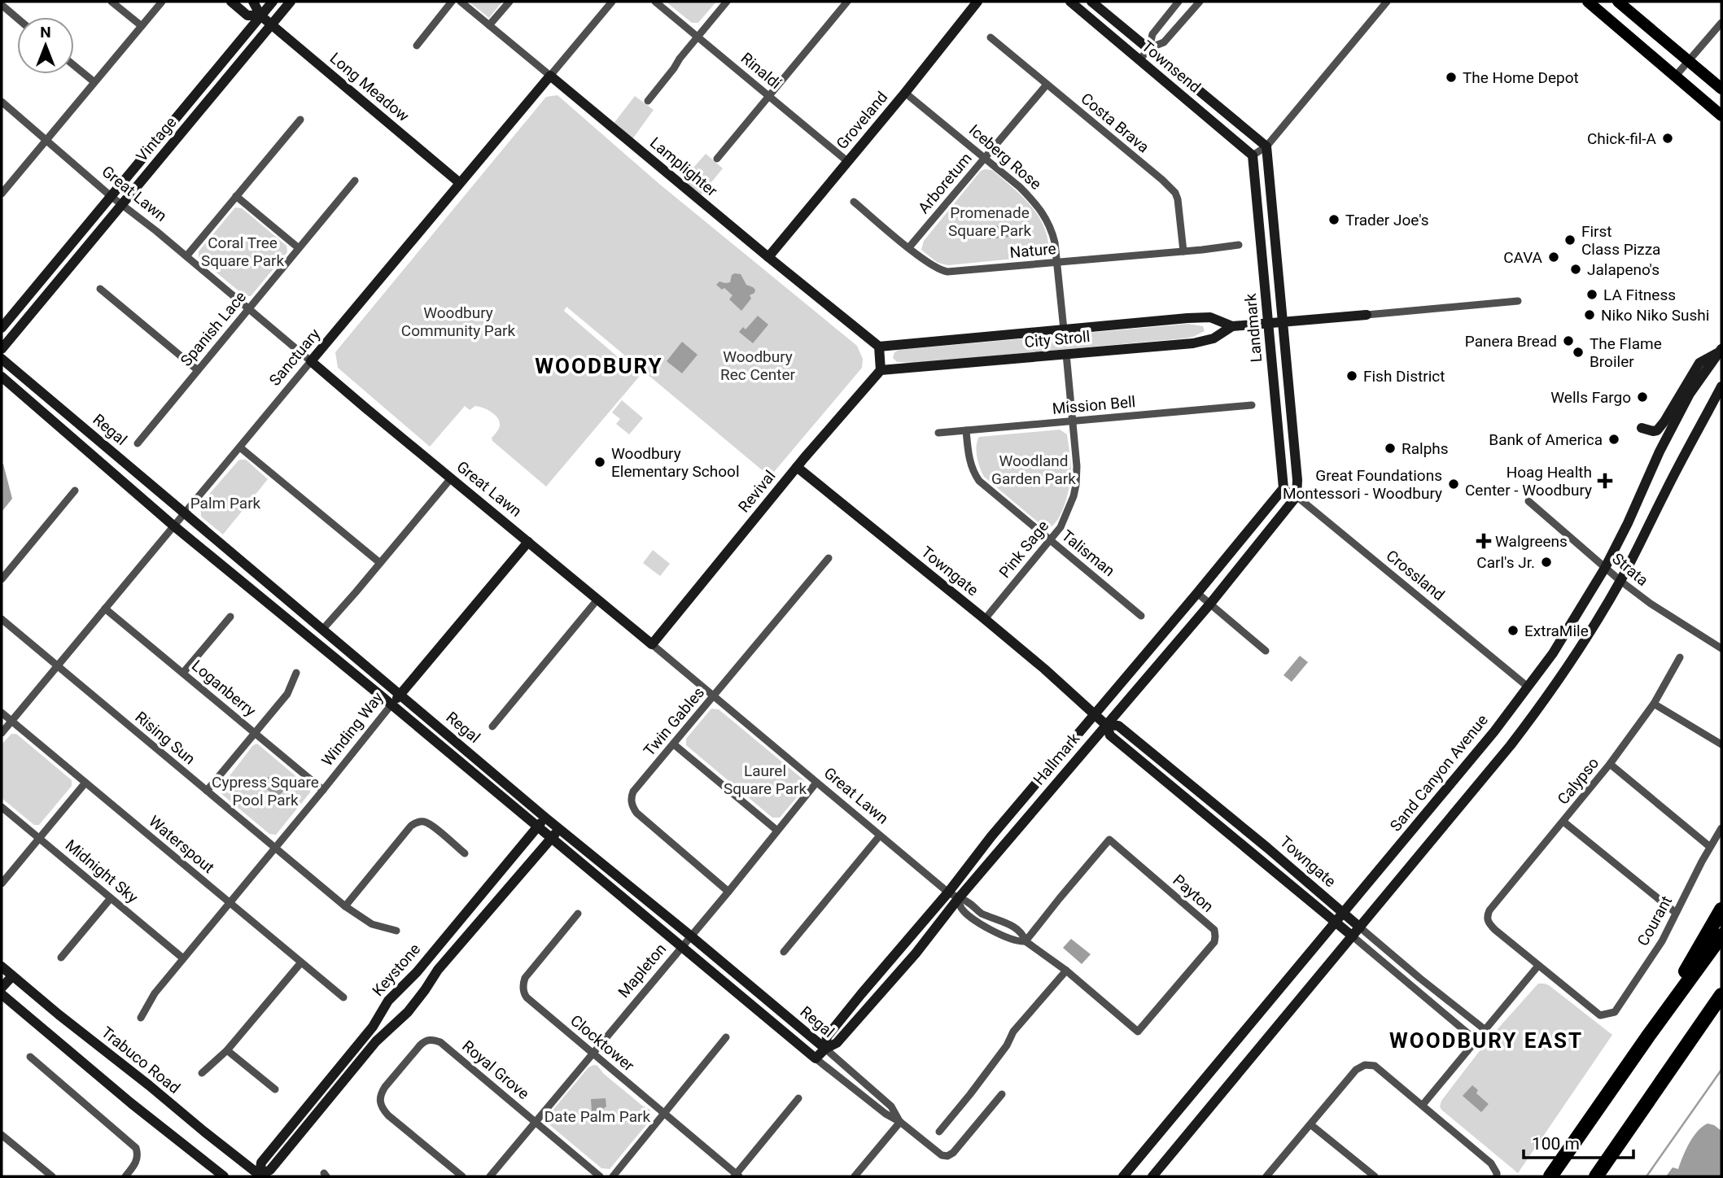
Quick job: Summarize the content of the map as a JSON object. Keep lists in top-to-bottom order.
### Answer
{
  "streets": {
    "street": [
      "Townsend",
      "Rinaldi",
      "Long Meadow",
      "Groveland",
      "Costa Brava",
      "Vintage",
      "Iceberg Rose",
      "Lamplighter",
      "Arboretum",
      "Great Lawn",
      "Nature",
      "Landmark",
      "Spanish Lace",
      "City Stroll",
      "Sanctuary",
      "Mission Bell",
      "Regal",
      "Revival",
      "Pink Sage",
      "Talisman",
      "Strata",
      "Towngate",
      "Crossland",
      "Loganberry",
      "Twin Gables",
      "Winding Way",
      "Rising Sun",
      "Hallmark",
      "Sand Canyon Avenue",
      "Calypso",
      "Waterspout",
      "Midnight Sky",
      "Payton",
      "Courant",
      "Keystone",
      "Mapleton",
      "Clocktower",
      "Trabuco Road",
      "Royal Grove"
    ]
  },
  "crossings": [
    ["Townsend", "Landmark"],
    ["Rinaldi", "Groveland"],
    ["Long Meadow", "Vintage"],
    ["Long Meadow", "Sanctuary"],
    ["Groveland", "Iceberg Rose"],
    ["Groveland", "Lamplighter"],
    ["Costa Brava", "Arboretum"],
    ["Costa Brava", "Nature"],
    ["Vintage", "Great Lawn"],
    ["Iceberg Rose", "Arboretum"],
    ["Iceberg Rose", "Nature"],
    ["Iceberg Rose", "City Stroll"],
    ["Lamplighter", "City Stroll"],
    ["Lamplighter", "Sanctuary"],
    ["Arboretum", "Nature"],
    ["Great Lawn", "Spanish Lace"],
    ["Great Lawn", "Sanctuary"],
    ["Great Lawn", "Revival"],
    ["Great Lawn", "Twin Gables"],
    ["Great Lawn", "Winding Way"],
    ["Great Lawn", "Hallmark"],
    ["Great Lawn", "Payton"],
    ["Great Lawn", "Mapleton"],
    ["Landmark", "City Stroll"],
    ["Landmark", "Crossland"],
    ["Landmark", "Hallmark"],
    ["City Stroll", "Revival"],
    ["City Stroll", "Pink Sage"],
    ["Sanctuary", "Regal"],
    ["Sanctuary", "Loganberry"],
    ["Sanctuary", "Rising Sun"],
    ["Sanctuary", "Waterspout"],
    ["Mission Bell", "Pink Sage"],
    ["Mission Bell", "Talisman"],
    ["Regal", "Winding Way"],
    ["Regal", "Hallmark"],
    ["Regal", "Keystone"],
    ["Regal", "Mapleton"],
    ["Revival", "Towngate"],
    ["Pink Sage", "Talisman"],
    ["Pink Sage", "Towngate"],
    ["Strata", "Sand Canyon Avenue"],
    ["Towngate", "Hallmark"],
    ["Towngate", "Sand Canyon Avenue"],
    ["Crossland", "Hallmark"],
    ["Crossland", "Sand Canyon Avenue"],
    ["Loganberry", "Winding Way"],
    ["Twin Gables", "Mapleton"],
    ["Winding Way", "Rising Sun"],
    ["Winding Way", "Waterspout"],
    ["Winding Way", "Midnight Sky"],
    ["Hallmark", "Payton"],
    ["Calypso", "Courant"],
    ["Keystone", "Trabuco Road"],
    ["Mapleton", "Clocktower"],
    ["Mapleton", "Royal Grove"]
  ],
  "districts": ["WOODBURY", "WOODBURY EAST"],
  "parks": [
    "Promenade Square Park",
    "Coral Tree Square Park",
    "Woodbury Community Park",
    "Woodbury Rec Center",
    "Woodland Garden Park",
    "Palm Park",
    "Laurel Square Park",
    "Cypress Square Pool Park",
    "Date Palm Park"
  ],
  "places": {
    "other": [
      "The Home Depot",
      "Chick-fil-A",
      "Trader Joe's",
      "First Class Pizza",
      "CAVA",
      "Jalapeno's",
      "LA Fitness",
      "Niko Niko Sushi",
      "Panera Bread",
      "The Flame Broiler",
      "Fish District",
      "Wells Fargo",
      "Bank of America",
      "Ralphs",
      "Woodbury Elementary School",
      "Great Foundations Montessori - Woodbury",
      "Carl's Jr.",
      "ExtraMile"
    ],
    "health": ["Hoag Health Center - Woodbury", "Walgreens"]
  },
  "scale_bar": "100 m",
  "north": "top"
}
